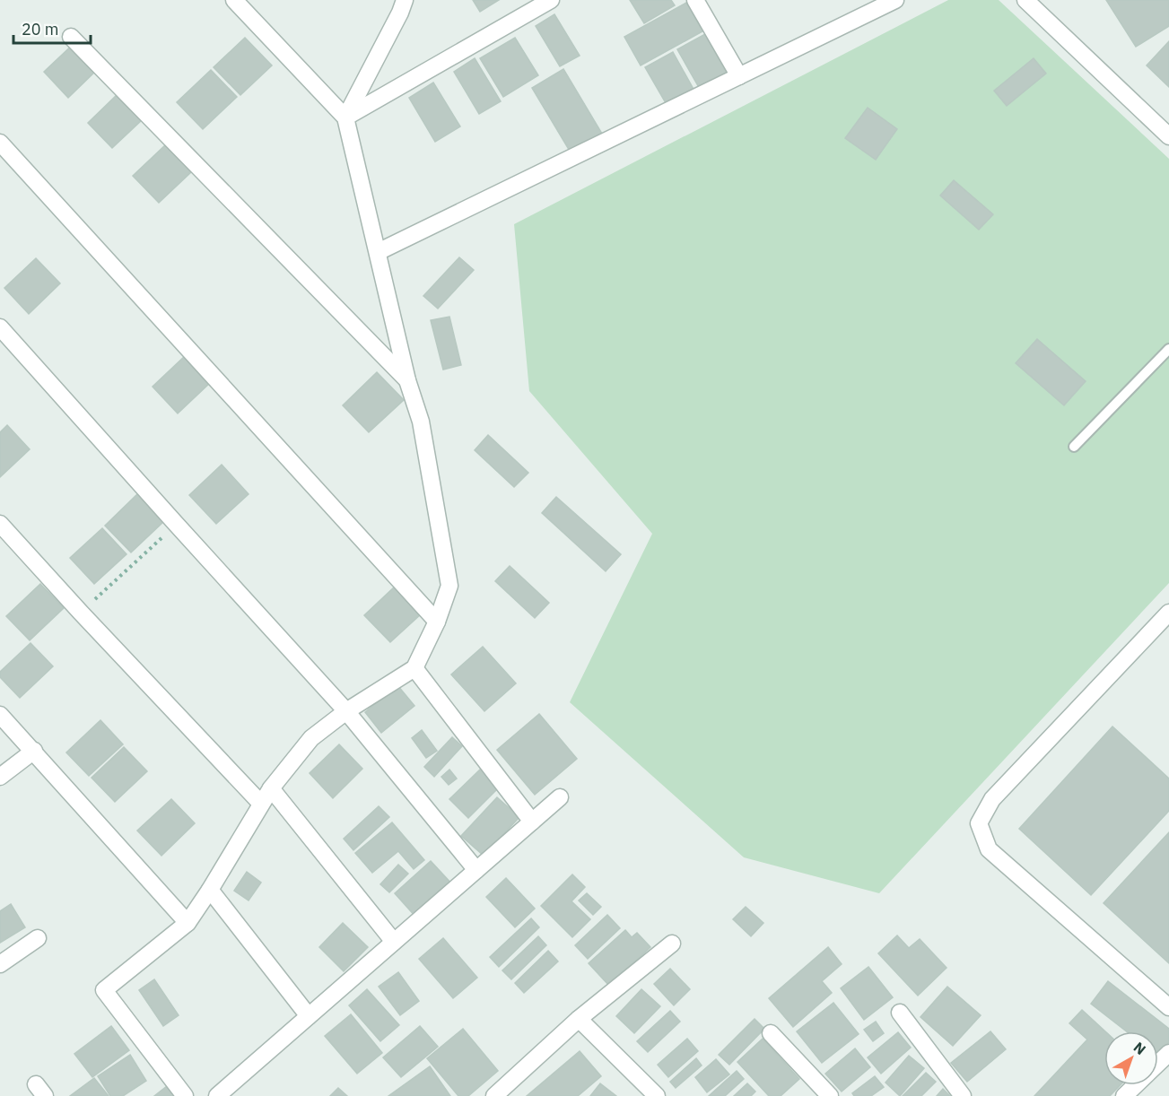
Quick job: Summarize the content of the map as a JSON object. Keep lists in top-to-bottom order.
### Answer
{
  "scale_bar": "20 m",
  "north": "top right"
}
